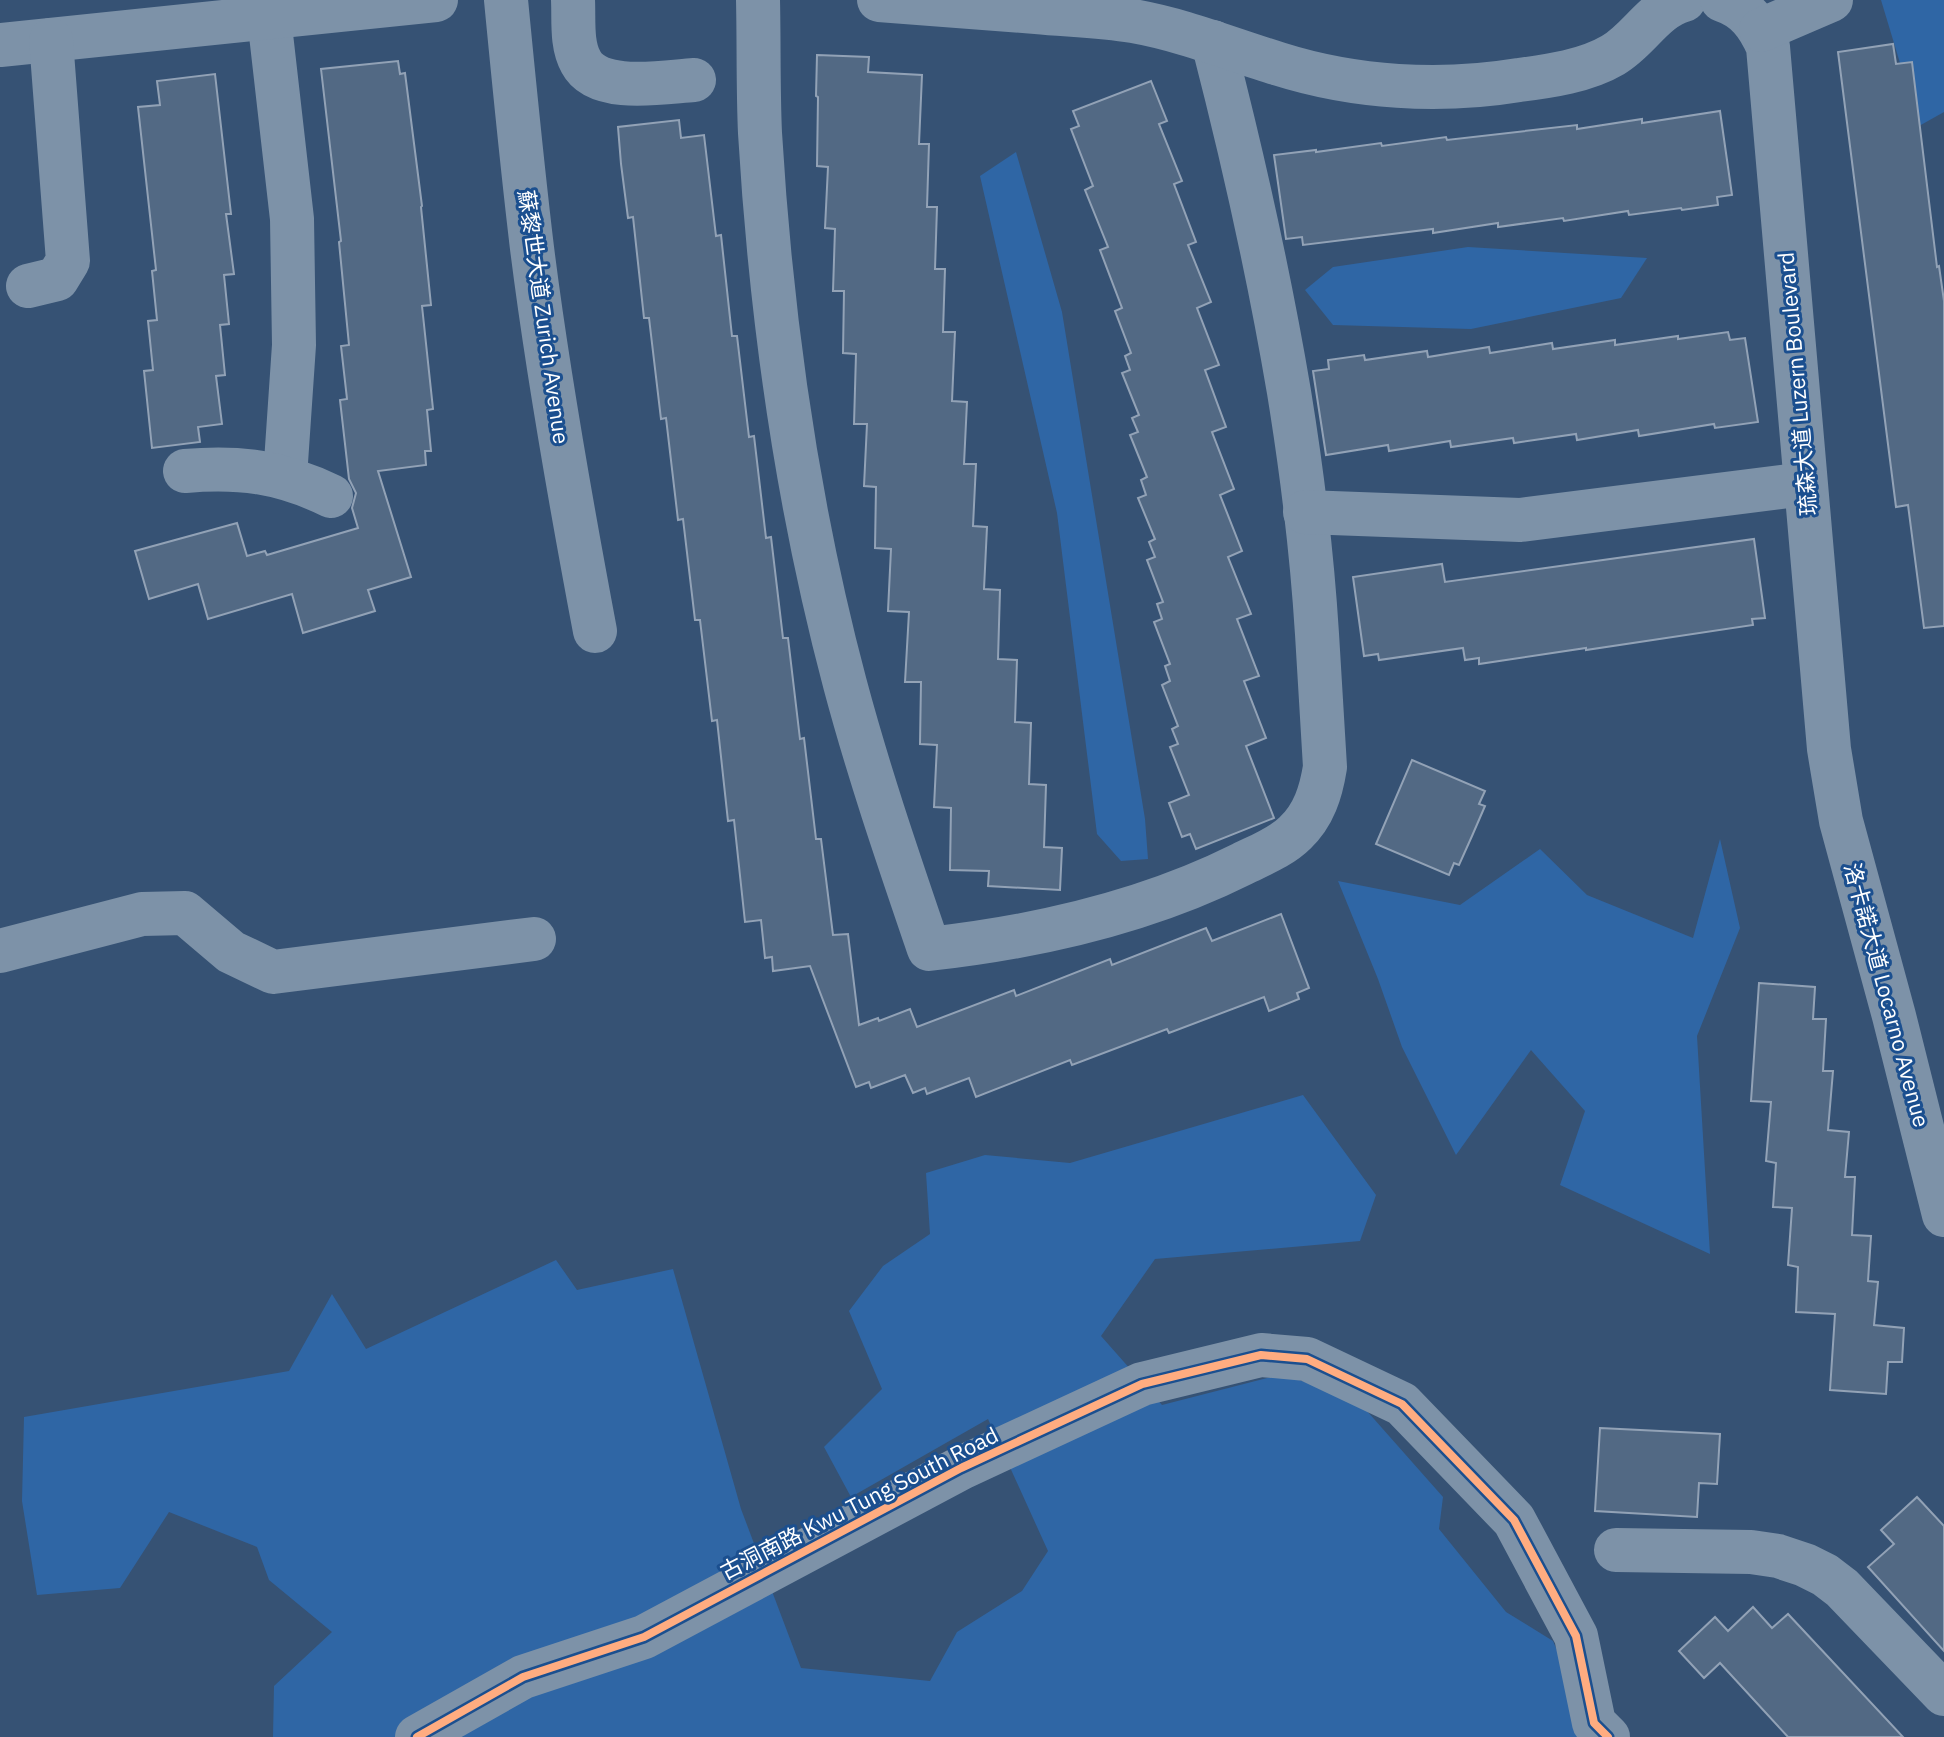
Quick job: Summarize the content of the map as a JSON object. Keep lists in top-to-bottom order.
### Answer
{
  "streets": {
    "street": [
      "蘇黎世大道 Zurich Avenue",
      "琉森大道 Luzern Boulevard",
      "洛卡諾大道 Locarno Avenue",
      "古洞南路 Kwu Tung South Road"
    ]
  },
  "crossings": [
    ["琉森大道 Luzern Boulevard", "洛卡諾大道 Locarno Avenue"]
  ]
}
